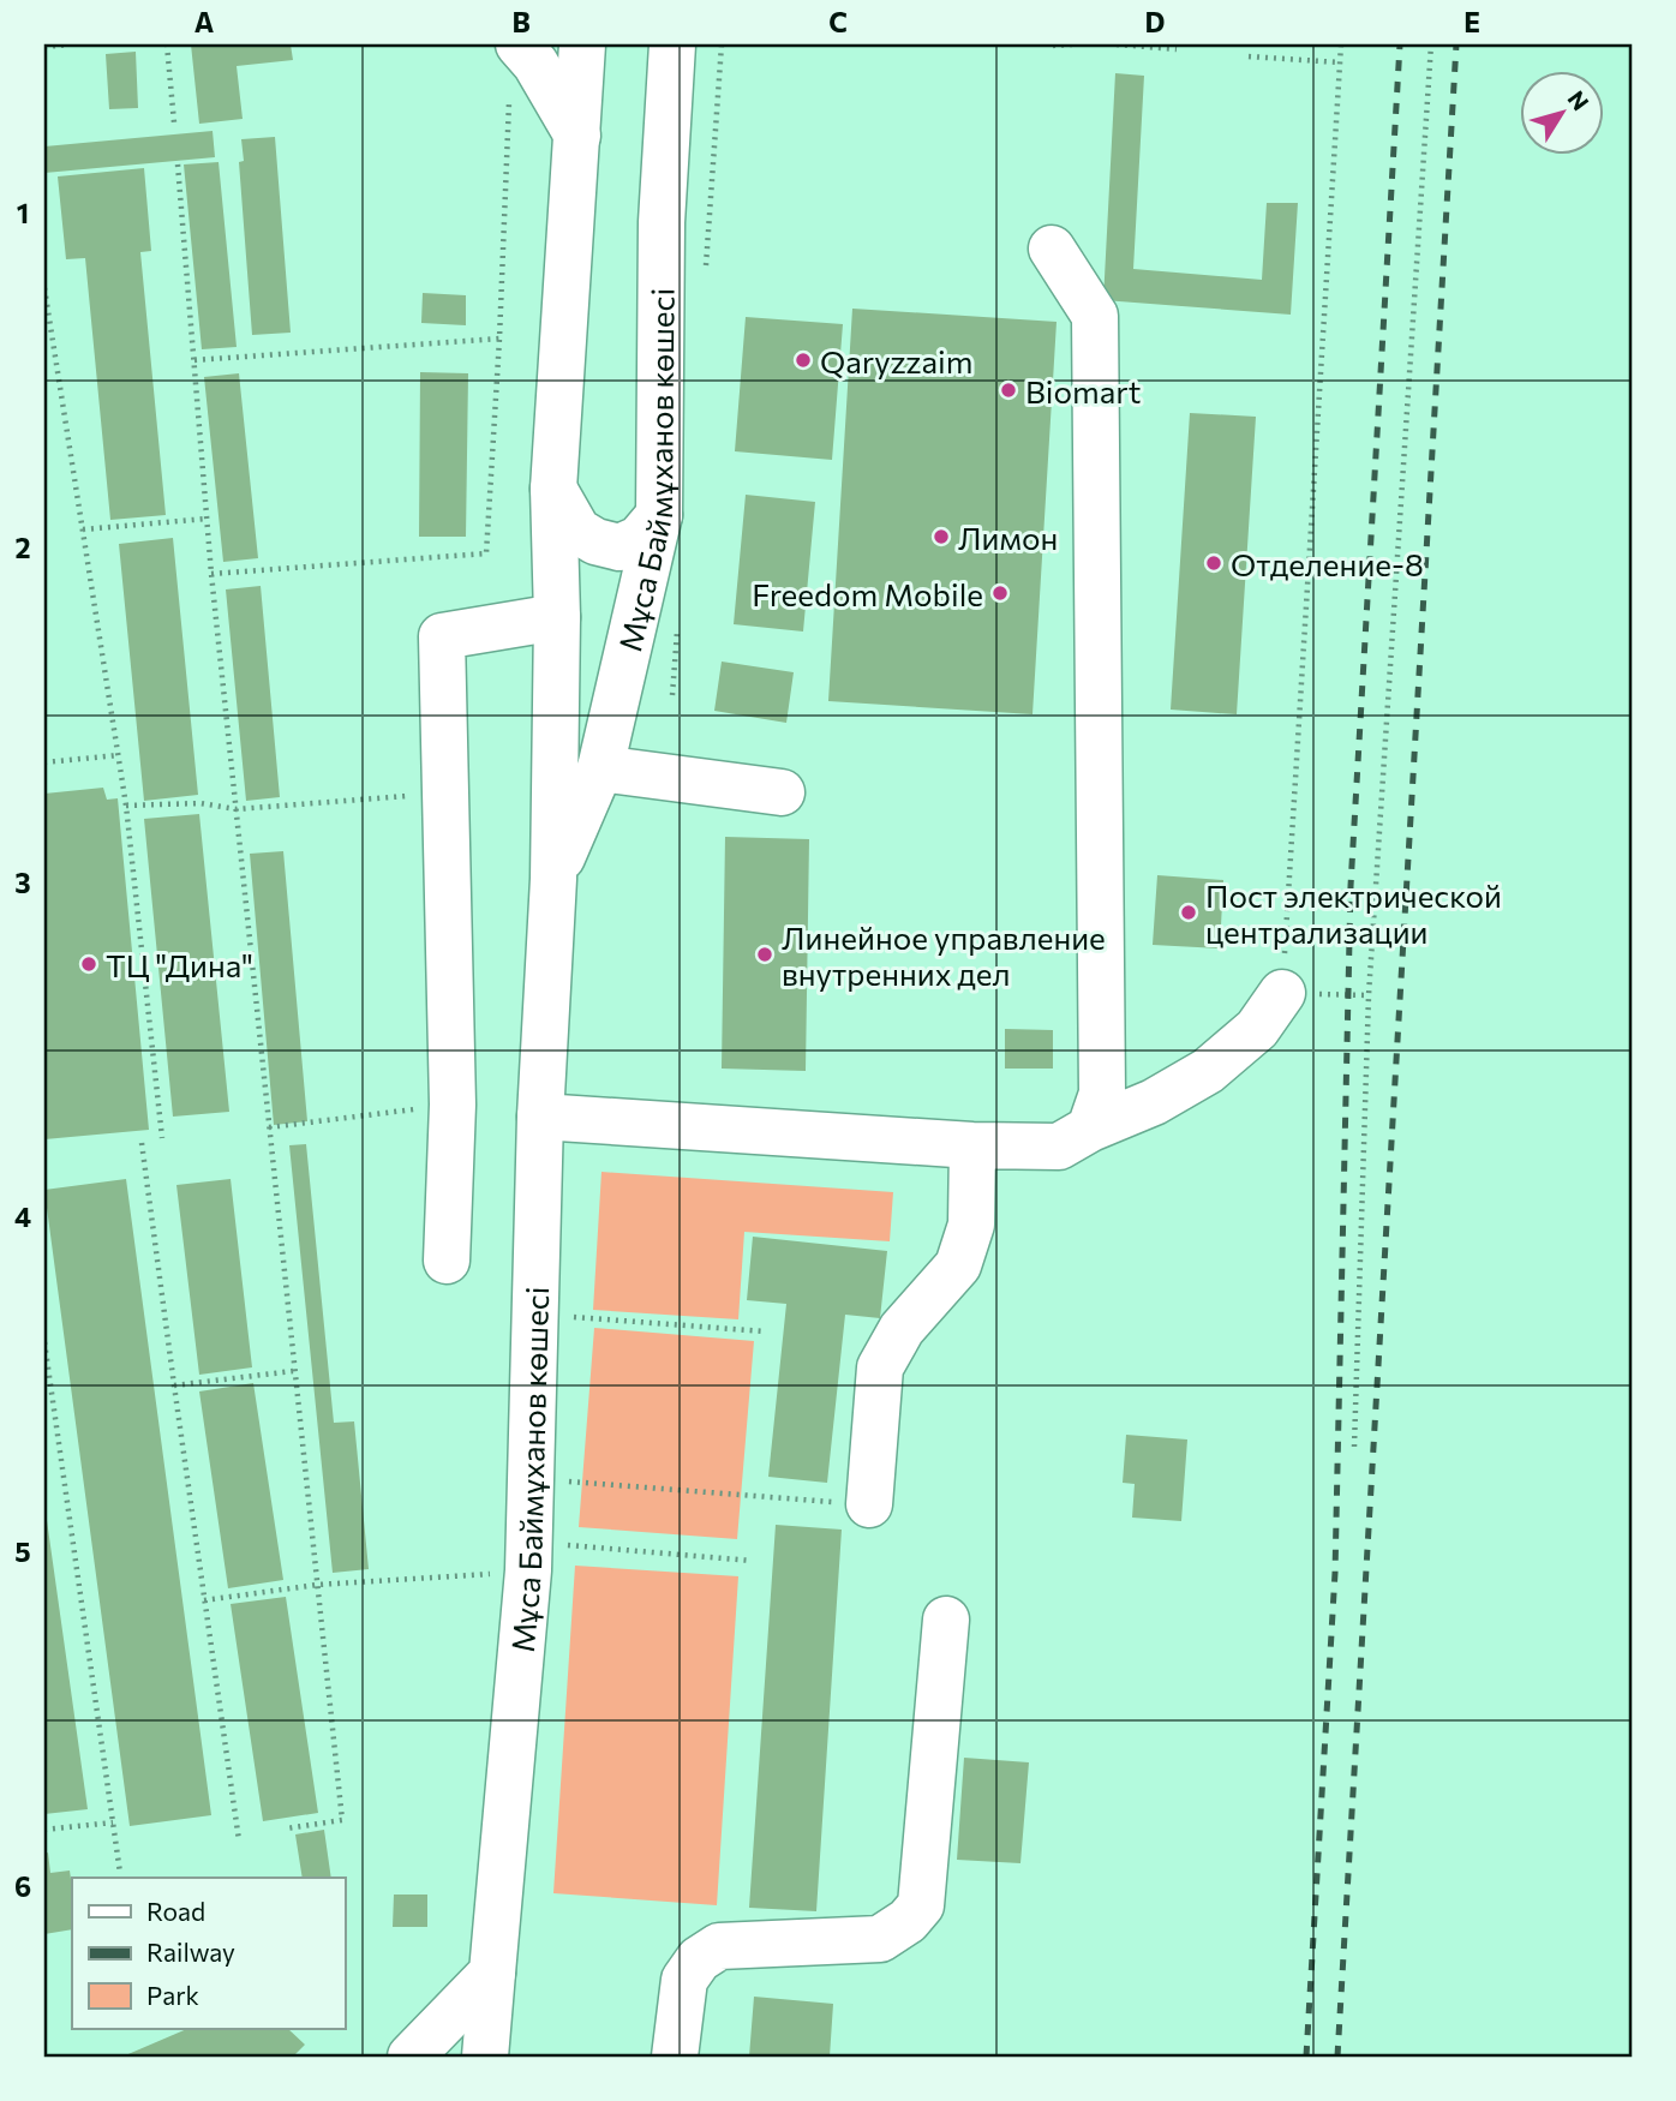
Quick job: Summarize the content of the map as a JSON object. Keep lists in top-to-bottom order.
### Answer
{
  "streets": {
    "main road": ["Мұса Баймұханов көшесі"]
  },
  "places": [
    "Qaryzzaim",
    "Biomart",
    "Лимон",
    "Отделение-8",
    "Freedom Mobile",
    "Пост электрической централизации",
    "Линейное управление внутренних дел",
    "ТЦ \"Дина\""
  ],
  "legend": ["Road", "Railway", "Park"],
  "north": "top right",
  "grid": {
    "columns": [
      "A",
      "B",
      "C",
      "D",
      "E"
    ],
    "rows": [
      "1",
      "2",
      "3",
      "4",
      "5",
      "6"
    ]
  }
}
